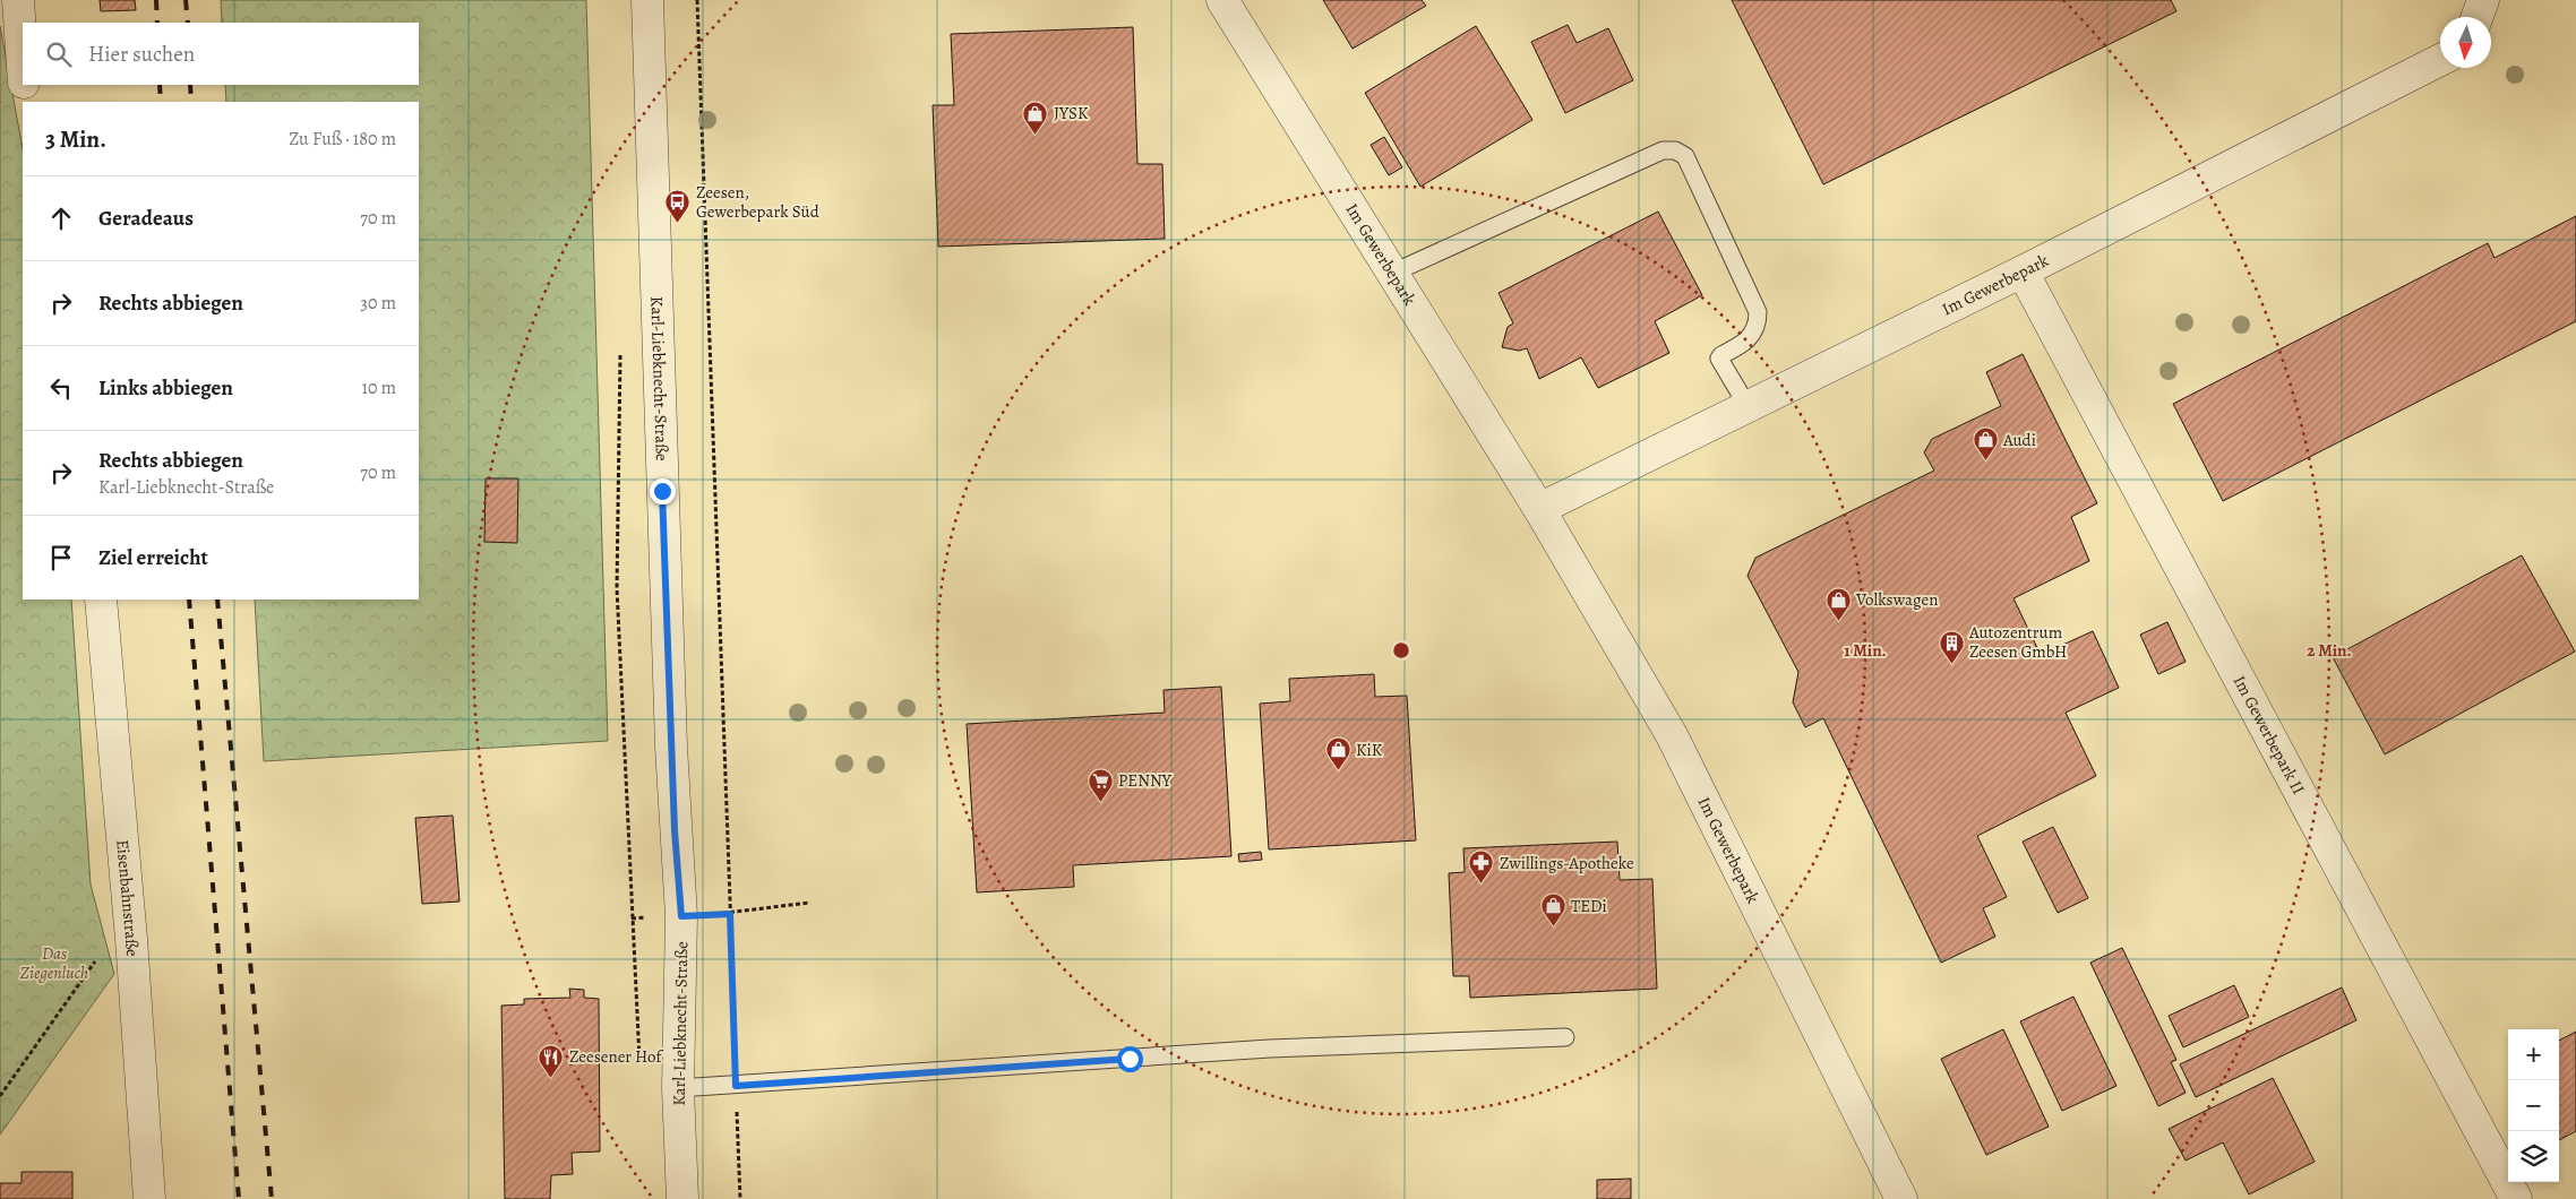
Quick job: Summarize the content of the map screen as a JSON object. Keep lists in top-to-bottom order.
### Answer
{
  "streets": {
    "street": [
      "Im Gewerbepark",
      "Karl-Liebknecht-Straße",
      "Im Gewerbepark II",
      "Eisenbahnstraße"
    ]
  },
  "crossings": [
    ["Im Gewerbepark", "Im Gewerbepark II"]
  ],
  "parks": ["Das Ziegenluch"],
  "places": {
    "shop": [
      "JYSK",
      "Audi",
      "Volkswagen",
      "KiK",
      "TEDi"
    ],
    "bus stop": ["Zeesen, Gewerbepark Süd"],
    "building": ["Autozentrum Zeesen GmbH"],
    "supermarket": ["PENNY"],
    "pharmacy": ["Zwillings-Apotheke"],
    "restaurant": ["Zeesener Hof"]
  },
  "north": "bottom",
  "page": {
    "search": "Hier suchen",
    "heading": ["3 Min.", "Zu Fuß · 180 m"],
    "list": [
      ["Geradeaus", "70 m"],
      ["Rechts abbiegen", "30 m"],
      ["Links abbiegen", "10 m"],
      ["Rechts abbiegen", "Karl-Liebknecht-Straße", "70 m"],
      "Ziel erreicht"
    ],
    "map_buttons": ["+", "−"]
  },
  "rings": ["1 Min.", "2 Min."]
}
